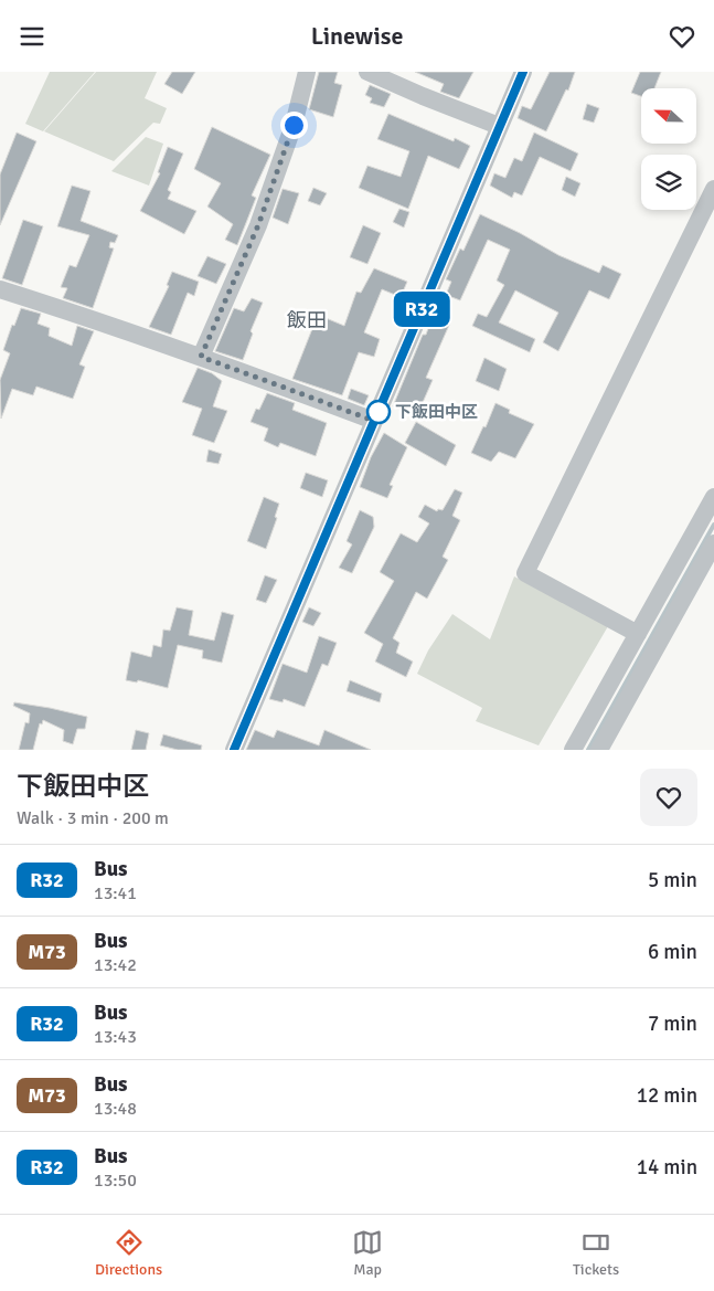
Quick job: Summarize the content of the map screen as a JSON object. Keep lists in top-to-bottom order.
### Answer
{
  "districts": ["飯田"],
  "places": ["下飯田中区"],
  "lines": ["bus line R32"],
  "north": "left",
  "page": {
    "header": "Linewise",
    "on_map": "R32",
    "heading": ["下飯田中区", "Walk · 3 min · 200 m"],
    "list": [
      {
        "mark": "R32",
        "name": "Bus",
        "note": "13:41",
        "value": "5 min"
      },
      {
        "mark": "M73",
        "name": "Bus",
        "note": "13:42",
        "value": "6 min"
      },
      {
        "mark": "R32",
        "name": "Bus",
        "note": "13:43",
        "value": "7 min"
      },
      {
        "mark": "M73",
        "name": "Bus",
        "note": "13:48",
        "value": "12 min"
      },
      {
        "mark": "R32",
        "name": "Bus",
        "note": "13:50",
        "value": "14 min"
      }
    ],
    "tabs": ["Directions", "Map", "Tickets"]
  }
}
